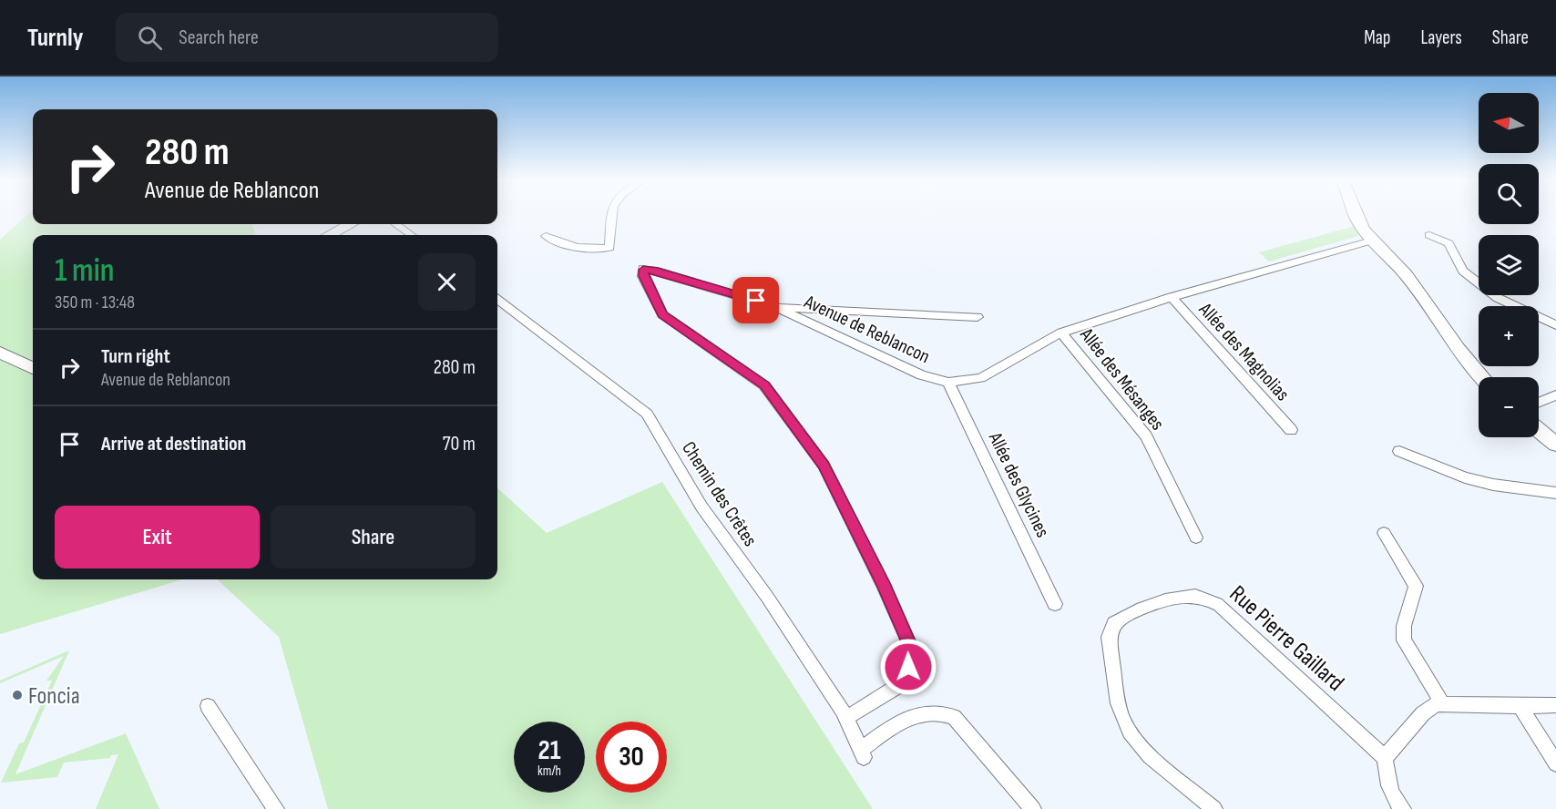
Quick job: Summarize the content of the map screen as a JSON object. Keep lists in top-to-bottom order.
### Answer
{
  "streets": {
    "street": [
      "Avenue de Reblancon",
      "Allée des Magnolias",
      "Allée des Mésanges",
      "Allée des Glycines",
      "Chemin des Crêtes",
      "Rue Pierre Gaillard"
    ]
  },
  "crossings": [
    ["Avenue de Reblancon", "Allée des Magnolias"],
    ["Avenue de Reblancon", "Allée des Mésanges"],
    ["Avenue de Reblancon", "Allée des Glycines"],
    ["Avenue de Reblancon", "Chemin des Crêtes"]
  ],
  "places": ["Foncia"],
  "north": "left",
  "page": {
    "header": "Turnly",
    "search": "Search here",
    "nav": ["Map", "Layers", "Share"],
    "map_buttons": ["+", "−"],
    "turn": ["280 m", "Avenue de Reblancon"],
    "heading": ["1 min", "350 m · 13:48"],
    "list": [
      {
        "name": "Turn right",
        "note": "Avenue de Reblancon",
        "value": "280 m"
      },
      {
        "name": "Arrive at destination",
        "value": "70 m"
      }
    ],
    "buttons": ["Exit", "Share"],
    "speed": "21 km/h",
    "limit": "30"
  }
}
